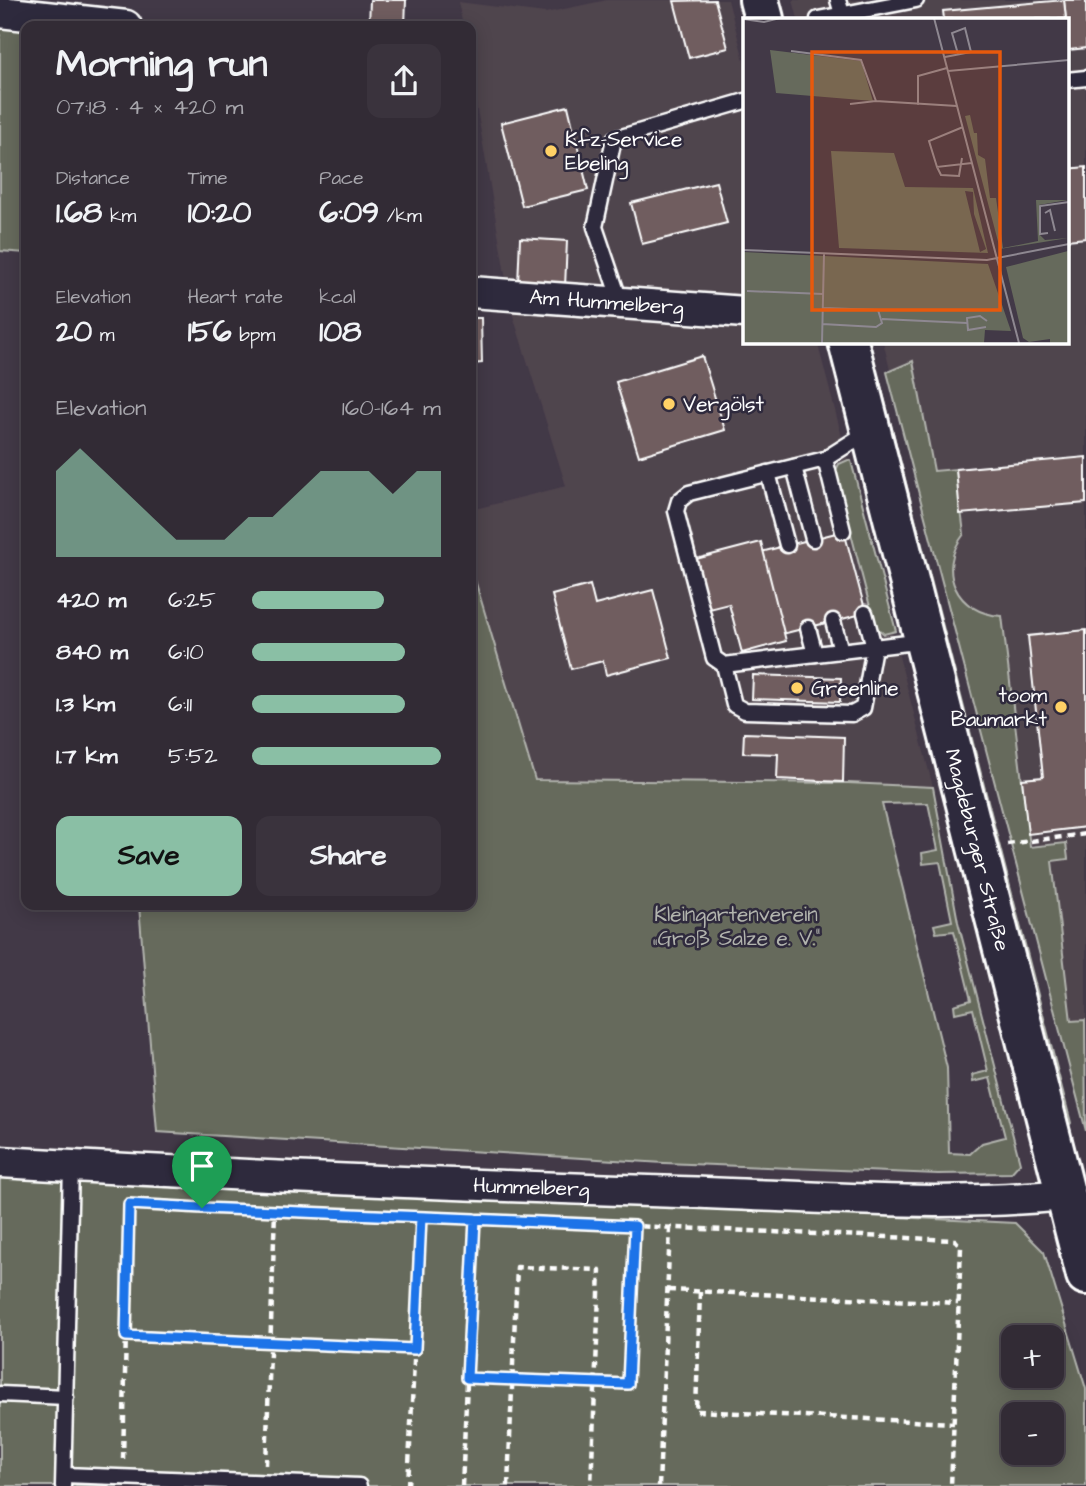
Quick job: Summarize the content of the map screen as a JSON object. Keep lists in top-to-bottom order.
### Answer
{
  "streets": {
    "main road": ["Magdeburger Straße"],
    "street": ["Am Hummelberg", "Hummelberg"]
  },
  "crossings": [
    ["Magdeburger Straße", "Hummelberg"]
  ],
  "parks": ["Kleingartenverein „Groß Salze e. V.“"],
  "places": [
    "Kfz-Service Ebeling",
    "Vergölst",
    "Greenline",
    "toom Baumarkt"
  ],
  "page": {
    "heading": ["Morning run", "07:18 · 4 × 420 m"],
    "stats": [
      ["Distance", "1.68 km"],
      ["Time", "10:20"],
      ["Pace", "6:09 /km"],
      ["Elevation", "20 m"],
      ["Heart rate", "156 bpm"],
      ["kcal", "108"]
    ],
    "chart": ["Elevation", "160–164 m"],
    "list": [
      {
        "name": "420 m",
        "note": "6:25"
      },
      {
        "name": "840 m",
        "note": "6:10"
      },
      {
        "name": "1.3 km",
        "note": "6:11"
      },
      {
        "name": "1.7 km",
        "note": "5:52"
      }
    ],
    "buttons": ["Save", "Share"],
    "map_buttons": ["+", "−"]
  }
}
